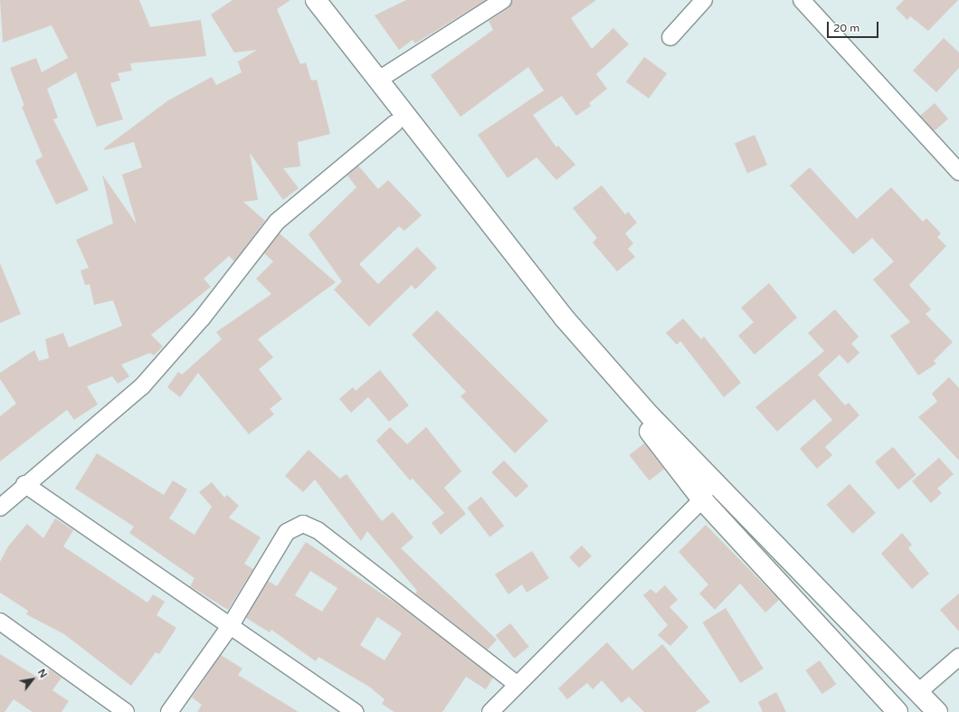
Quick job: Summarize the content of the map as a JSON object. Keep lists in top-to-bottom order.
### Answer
{
  "scale_bar": "20 m",
  "north": "top right"
}
